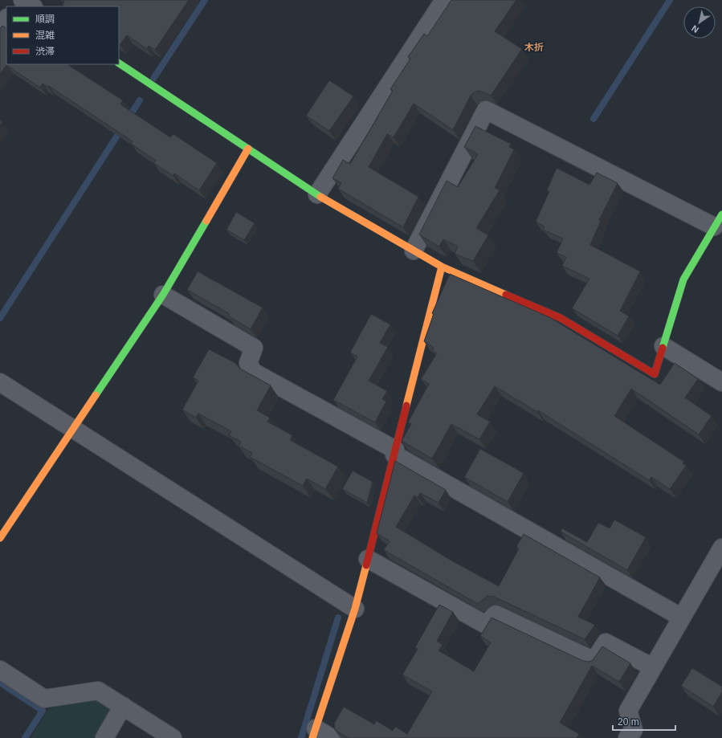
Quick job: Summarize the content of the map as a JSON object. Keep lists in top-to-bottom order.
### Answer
{
  "districts": ["木折"],
  "legend": ["順調", "混雑", "渋滞"],
  "scale_bar": "20 m",
  "north": "bottom left"
}
